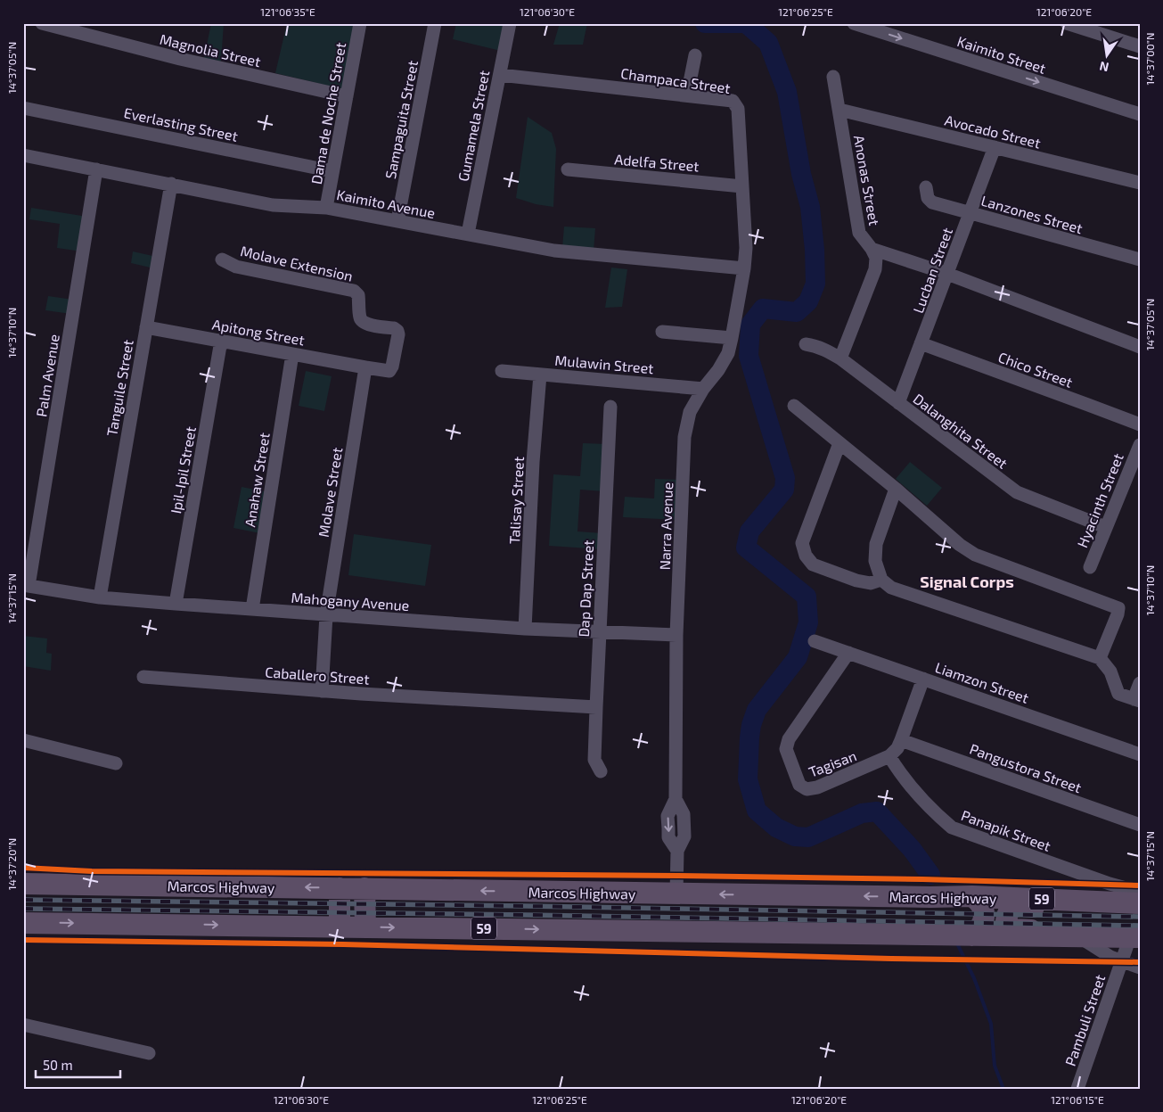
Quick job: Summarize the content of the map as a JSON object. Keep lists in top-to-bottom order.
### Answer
{
  "streets": {
    "main road": ["Marcos Highway", "59"],
    "street": [
      "Magnolia Street",
      "Kaimito Street",
      "Champaca Street",
      "Dama de Noche Street",
      "Sampaguita Street",
      "Everlasting Street",
      "Gumamela Street",
      "Avocado Street",
      "Adelfa Street",
      "Anonas Street",
      "Kaimito Avenue",
      "Lanzones Street",
      "Molave Extension",
      "Lucban Street",
      "Apitong Street",
      "Mulawin Street",
      "Chico Street",
      "Palm Avenue",
      "Tanguile Street",
      "Dalanghita Street",
      "Ipil-Ipil Street",
      "Anahaw Street",
      "Molave Street",
      "Talisay Street",
      "Hyacinth Street",
      "Narra Avenue",
      "Dap Dap Street",
      "Mahogany Avenue",
      "Caballero Street",
      "Liamzon Street",
      "Tagisan",
      "Pangustora Street",
      "Panapik Street",
      "Pambuli Street"
    ]
  },
  "crossings": [
    ["Magnolia Street", "Dama de Noche Street"],
    ["Champaca Street", "Gumamela Street"],
    ["Champaca Street", "Adelfa Street"],
    ["Champaca Street", "Kaimito Avenue"],
    ["Champaca Street", "Narra Avenue"],
    ["Dama de Noche Street", "Everlasting Street"],
    ["Dama de Noche Street", "Kaimito Avenue"],
    ["Sampaguita Street", "Kaimito Avenue"],
    ["Gumamela Street", "Kaimito Avenue"],
    ["Avocado Street", "Anonas Street"],
    ["Avocado Street", "Lucban Street"],
    ["Anonas Street", "Dalanghita Street"],
    ["Kaimito Avenue", "Palm Avenue"],
    ["Kaimito Avenue", "Tanguile Street"],
    ["Kaimito Avenue", "Narra Avenue"],
    ["Lanzones Street", "Lucban Street"],
    ["Molave Extension", "Apitong Street"],
    ["Molave Extension", "Molave Street"],
    ["Lucban Street", "Chico Street"],
    ["Lucban Street", "Dalanghita Street"],
    ["Apitong Street", "Tanguile Street"],
    ["Apitong Street", "Ipil-Ipil Street"],
    ["Apitong Street", "Anahaw Street"],
    ["Apitong Street", "Molave Street"],
    ["Mulawin Street", "Talisay Street"],
    ["Mulawin Street", "Narra Avenue"],
    ["Palm Avenue", "Mahogany Avenue"],
    ["Tanguile Street", "Mahogany Avenue"],
    ["Dalanghita Street", "Hyacinth Street"],
    ["Ipil-Ipil Street", "Mahogany Avenue"],
    ["Anahaw Street", "Mahogany Avenue"],
    ["Molave Street", "Mahogany Avenue"],
    ["Molave Street", "Caballero Street"],
    ["Talisay Street", "Mahogany Avenue"],
    ["Narra Avenue", "Mahogany Avenue"],
    ["Narra Avenue", "Marcos Highway"],
    ["Dap Dap Street", "Mahogany Avenue"],
    ["Dap Dap Street", "Caballero Street"],
    ["Liamzon Street", "Tagisan"],
    ["Tagisan", "Panapik Street"],
    ["59", "Pambuli Street"]
  ],
  "one_way": ["Kaimito Street"],
  "districts": ["Signal Corps"],
  "scale_bar": "50 m",
  "north": "bottom",
  "coordinates": [
    "121°06'35\"E",
    "121°06'30\"E",
    "121°06'25\"E",
    "121°06'20\"E",
    "14°37'00\"N",
    "14°37'05\"N",
    "14°37'10\"N",
    "14°37'15\"N",
    "14°37'20\"N",
    "121°06'15\"E"
  ]
}
